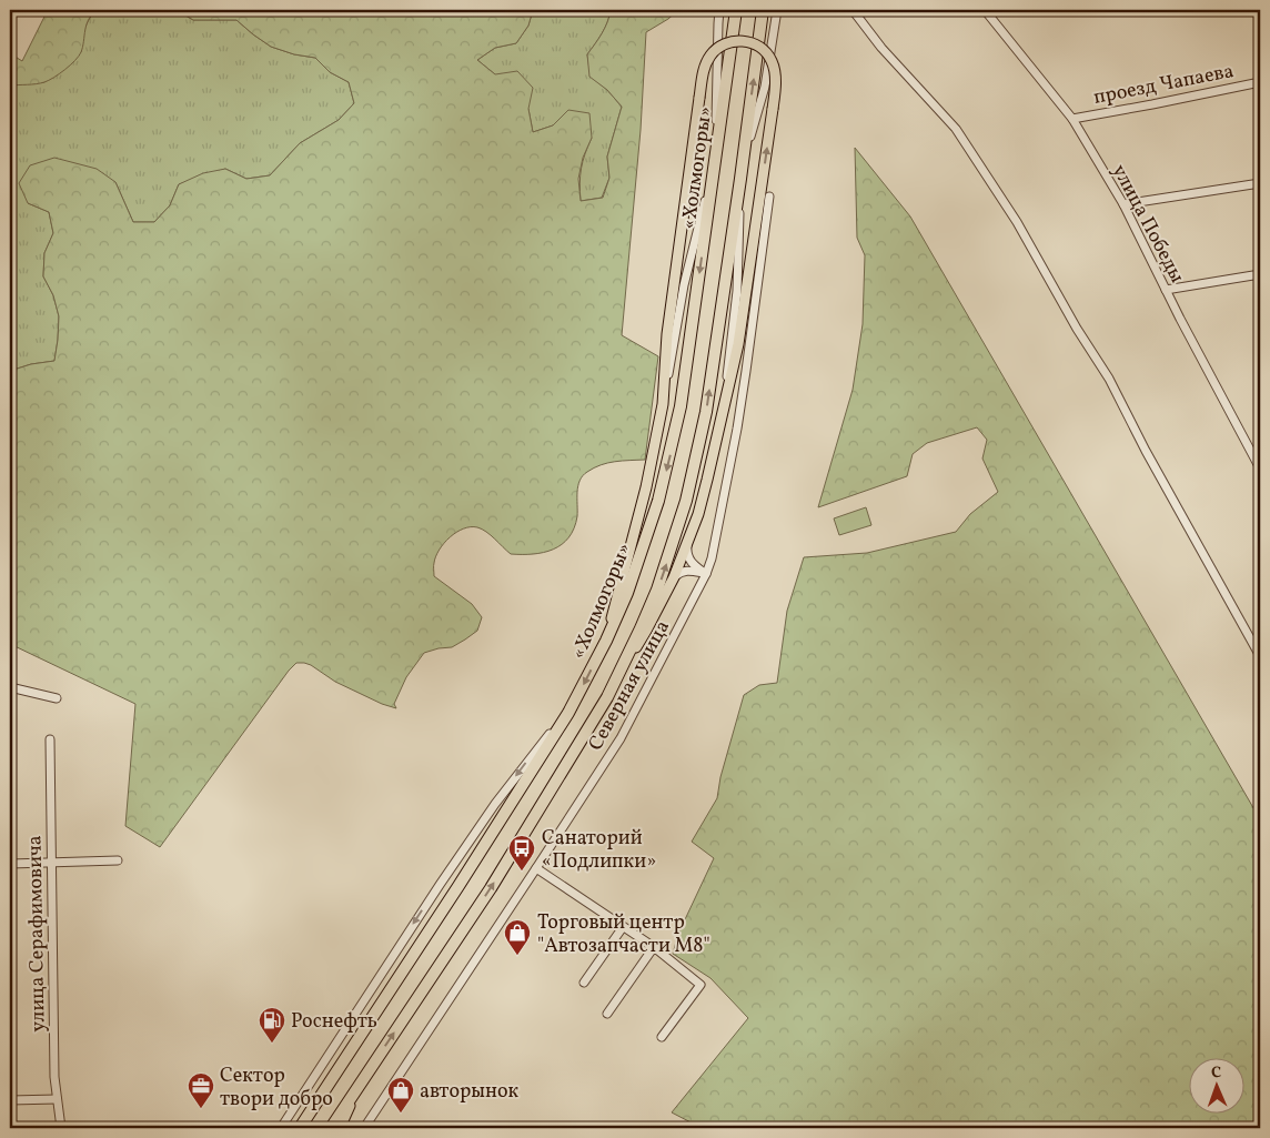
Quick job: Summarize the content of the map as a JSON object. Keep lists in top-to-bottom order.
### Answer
{
  "streets": {
    "highway": ["«Холмогоры»"],
    "street": [
      "проезд Чапаева",
      "улица Победы",
      "Северная улица",
      "улица Серафимовича"
    ]
  },
  "crossings": [
    ["проезд Чапаева", "улица Победы"]
  ],
  "places": {
    "bus stop": ["Санаторий «Подлипки»"],
    "shop": ["Торговый центр \"Автозапчасти М8\"", "авторынок"],
    "fuel station": ["Роснефть"],
    "office": ["Сектор твори добро"]
  },
  "north": "top"
}
